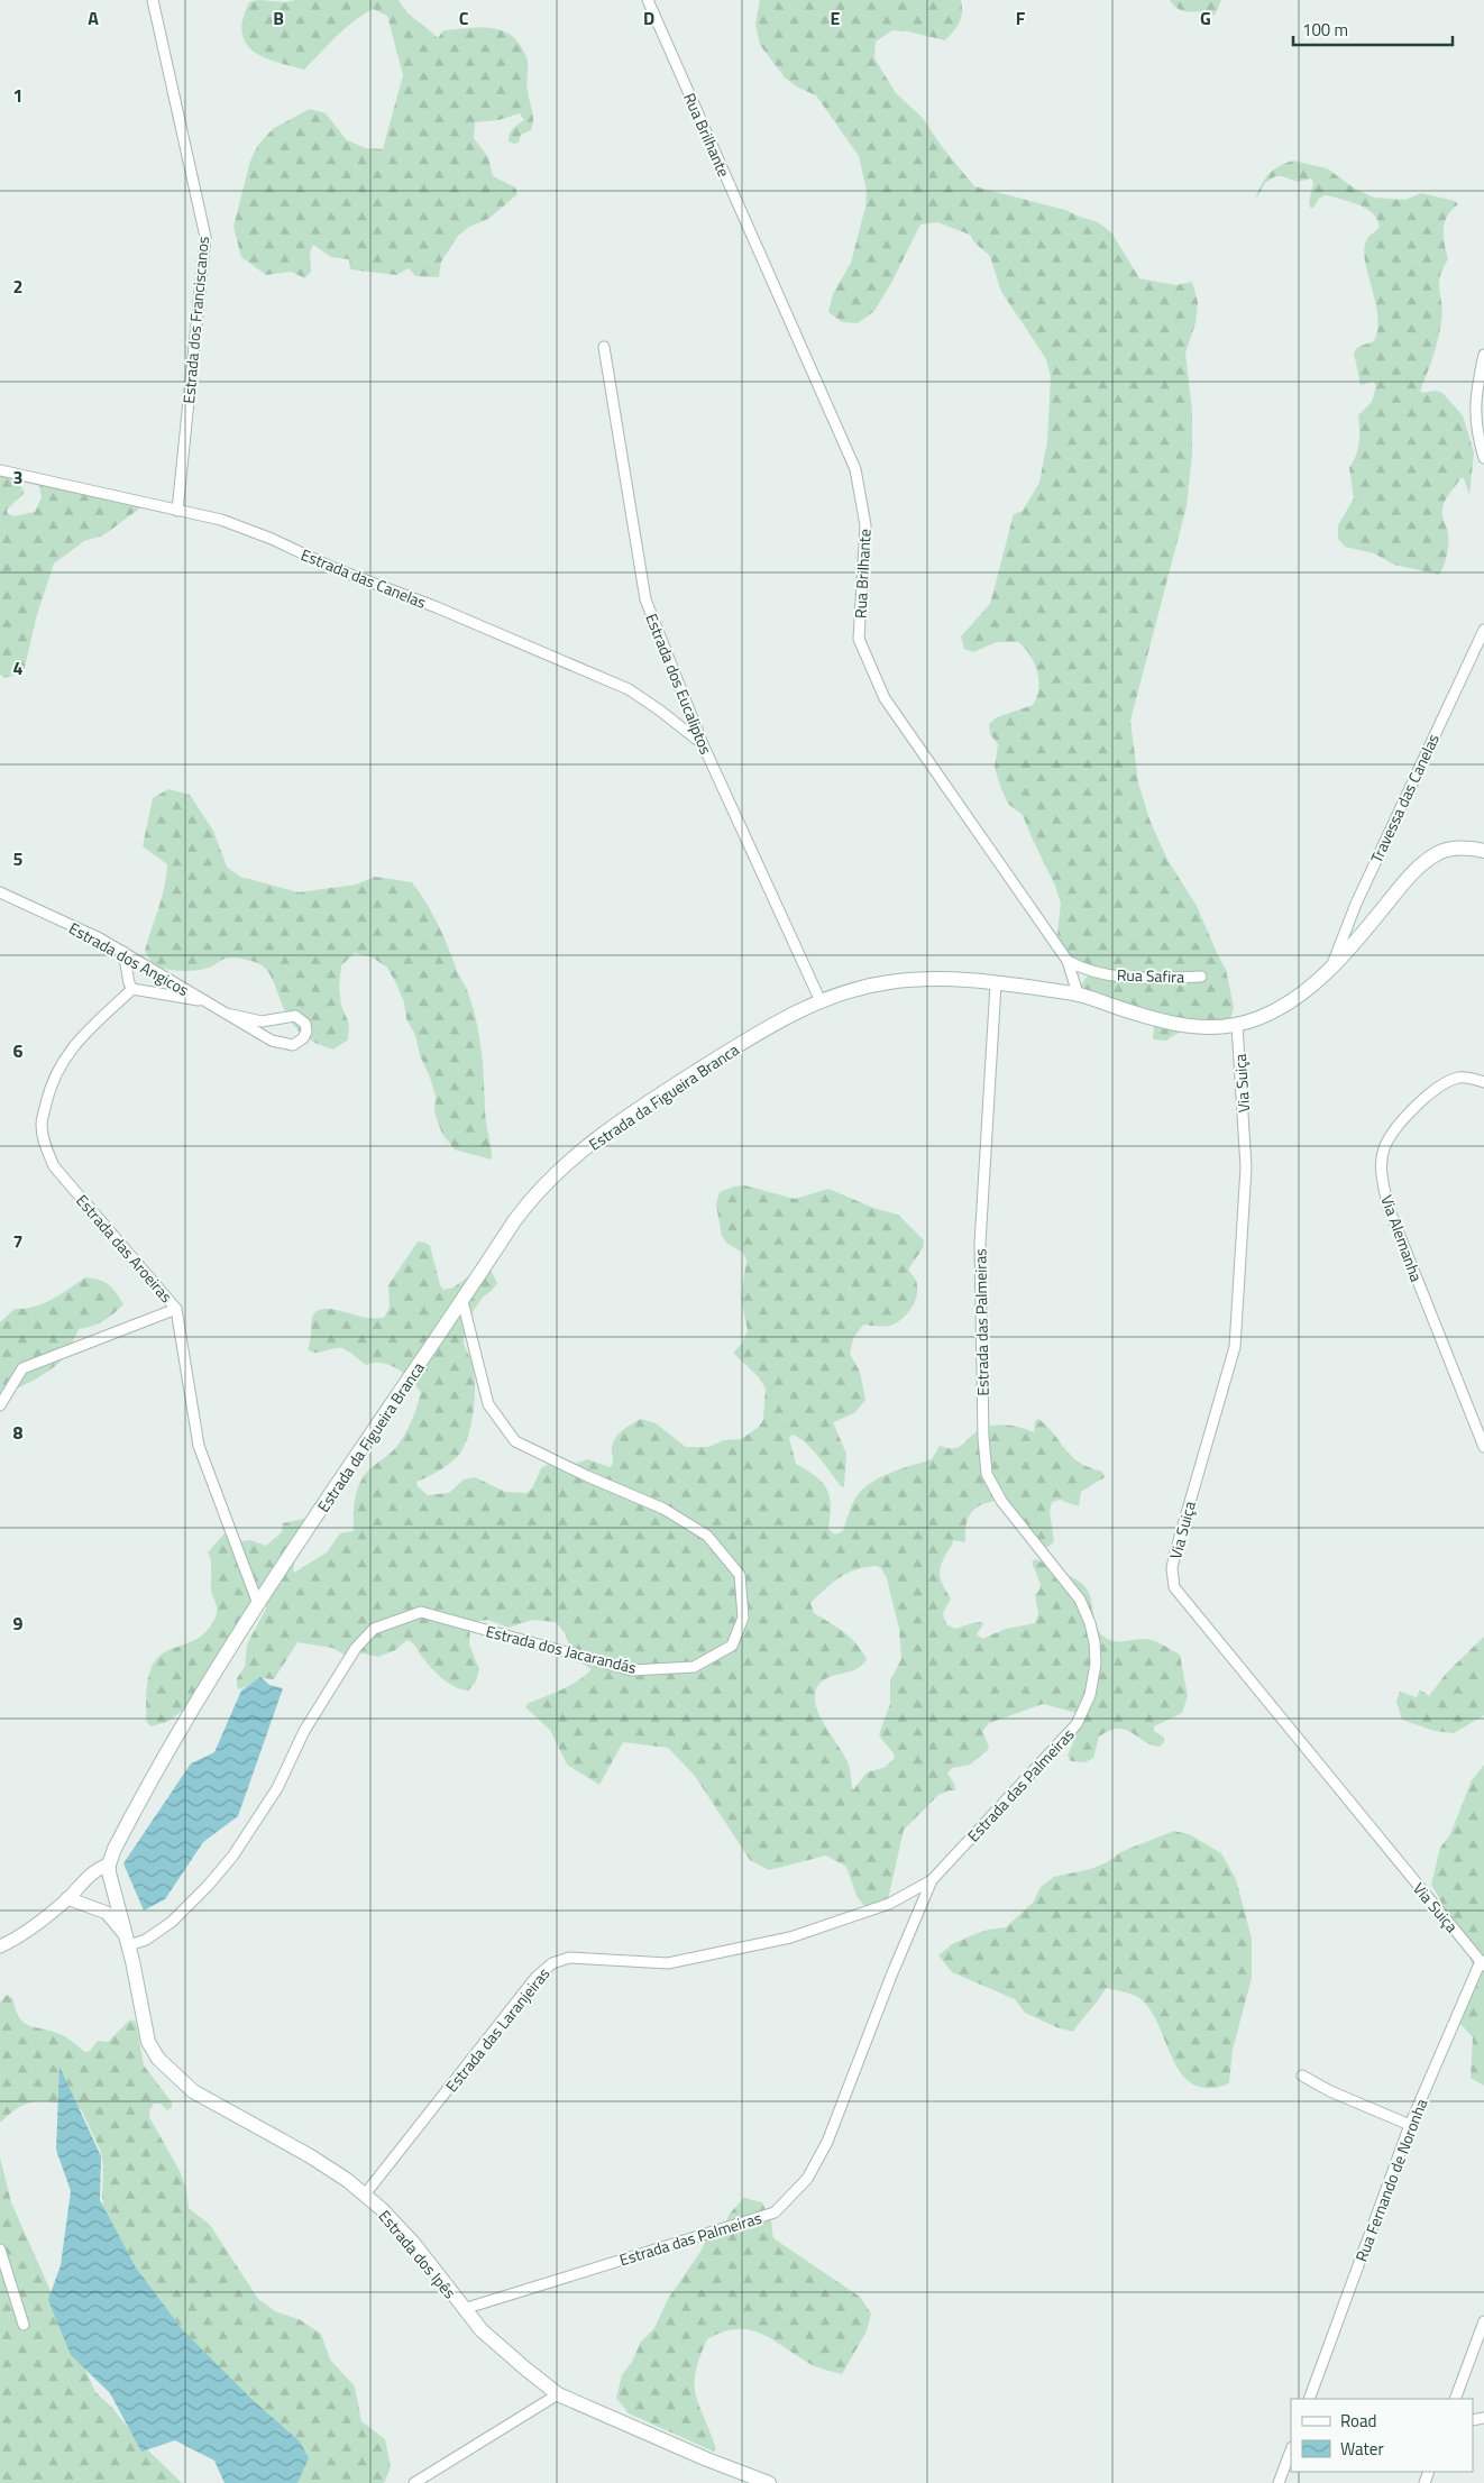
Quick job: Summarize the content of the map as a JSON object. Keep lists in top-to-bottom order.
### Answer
{
  "streets": {
    "main road": ["Estrada da Figueira Branca", "Estrada dos Ipês"],
    "street": [
      "Rua Brilhante",
      "Estrada dos Franciscanos",
      "Estrada das Canelas",
      "Estrada dos Eucaliptos",
      "Travessa das Canelas",
      "Estrada dos Angicos",
      "Rua Safira",
      "Via Suiça",
      "Via Alemanha",
      "Estrada das Aroeiras",
      "Estrada das Palmeiras",
      "Estrada dos Jacarandás",
      "Estrada das Laranjeiras",
      "Rua Fernando de Noronha"
    ]
  },
  "crossings": [
    ["Rua Brilhante", "Rua Safira"],
    ["Rua Brilhante", "Estrada da Figueira Branca"],
    ["Estrada dos Franciscanos", "Estrada das Canelas"],
    ["Estrada das Canelas", "Estrada dos Eucaliptos"],
    ["Estrada dos Eucaliptos", "Estrada da Figueira Branca"],
    ["Travessa das Canelas", "Estrada da Figueira Branca"],
    ["Via Suiça", "Estrada da Figueira Branca"],
    ["Via Suiça", "Rua Fernando de Noronha"],
    ["Estrada da Figueira Branca", "Estrada das Aroeiras"],
    ["Estrada da Figueira Branca", "Estrada das Palmeiras"],
    ["Estrada da Figueira Branca", "Estrada dos Jacarandás"],
    ["Estrada da Figueira Branca", "Estrada dos Ipês"],
    ["Estrada das Palmeiras", "Estrada das Laranjeiras"],
    ["Estrada das Palmeiras", "Estrada dos Ipês"],
    ["Estrada dos Jacarandás", "Estrada dos Ipês"],
    ["Estrada das Laranjeiras", "Estrada dos Ipês"]
  ],
  "legend": ["Road", "Water"],
  "scale_bar": "100 m",
  "grid": {
    "columns": [
      "A",
      "B",
      "C",
      "D",
      "E",
      "F",
      "G"
    ],
    "rows": [
      "1",
      "2",
      "3",
      "4",
      "5",
      "6",
      "7",
      "8",
      "9"
    ]
  }
}
